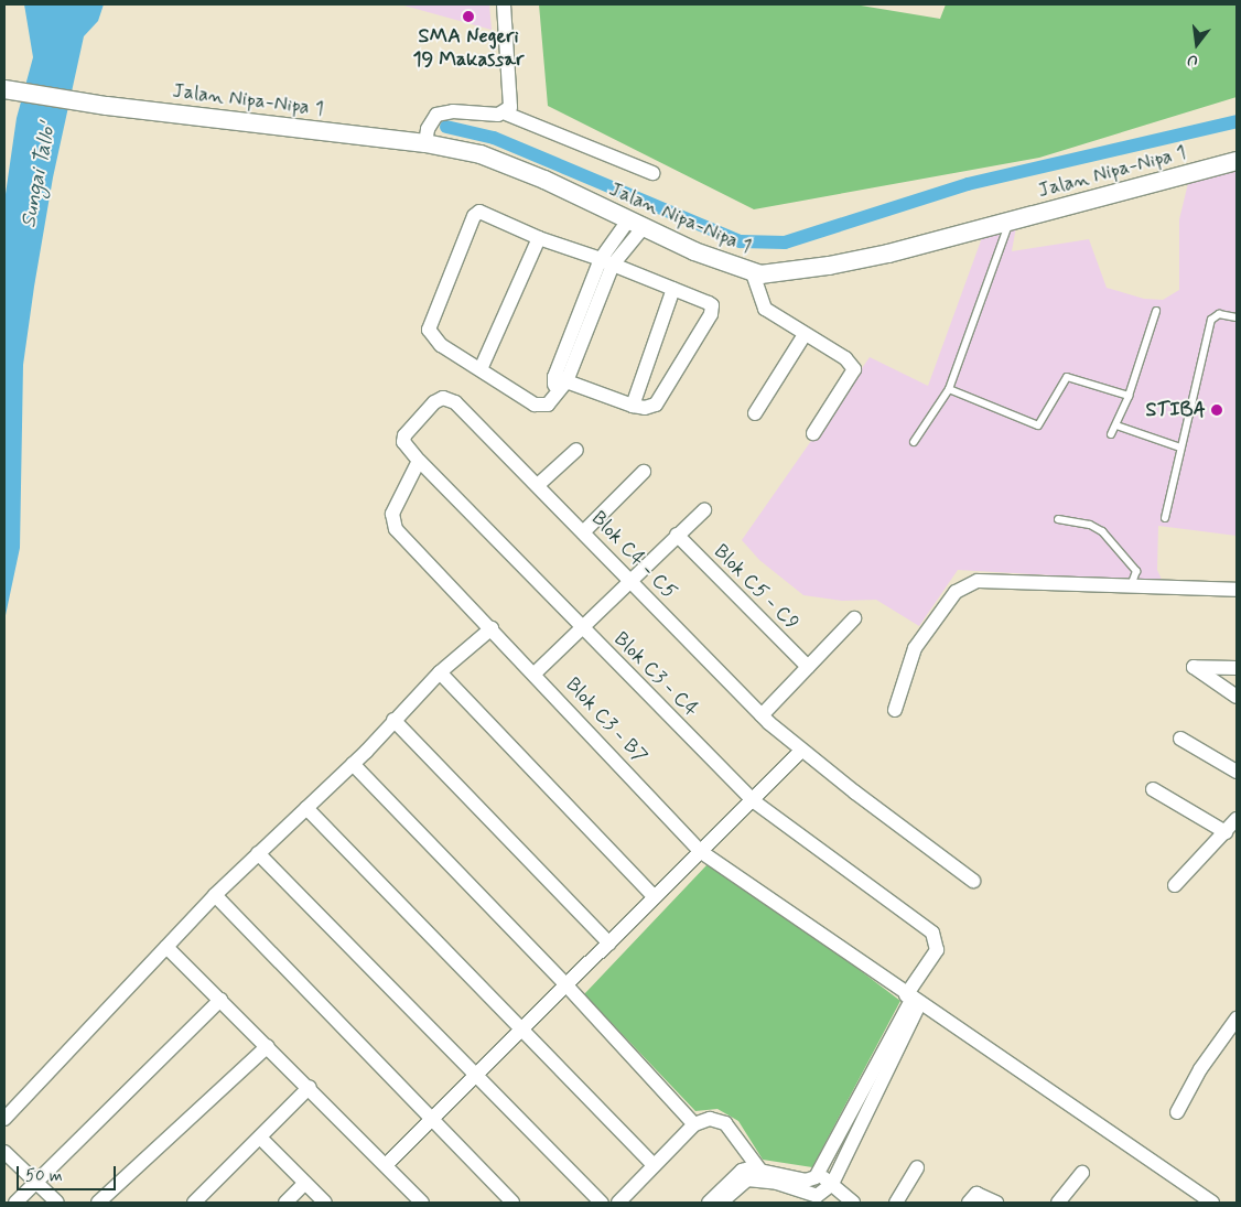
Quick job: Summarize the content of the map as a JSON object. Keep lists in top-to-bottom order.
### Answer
{
  "streets": {
    "street": [
      "Jalan Nipa-Nipa 1",
      "Blok C4 - C5",
      "Blok C5 - C9",
      "Blok C3 - C4",
      "Blok C3 - B7"
    ]
  },
  "crossings": [
    ["Blok C4 - C5", "Blok C3 - C4"],
    ["Blok C3 - C4", "Blok C3 - B7"]
  ],
  "water": ["Sungai Tallo'"],
  "places": ["SMA Negeri 19 Makassar", "STIBA"],
  "scale_bar": "50 m",
  "north": "bottom"
}
